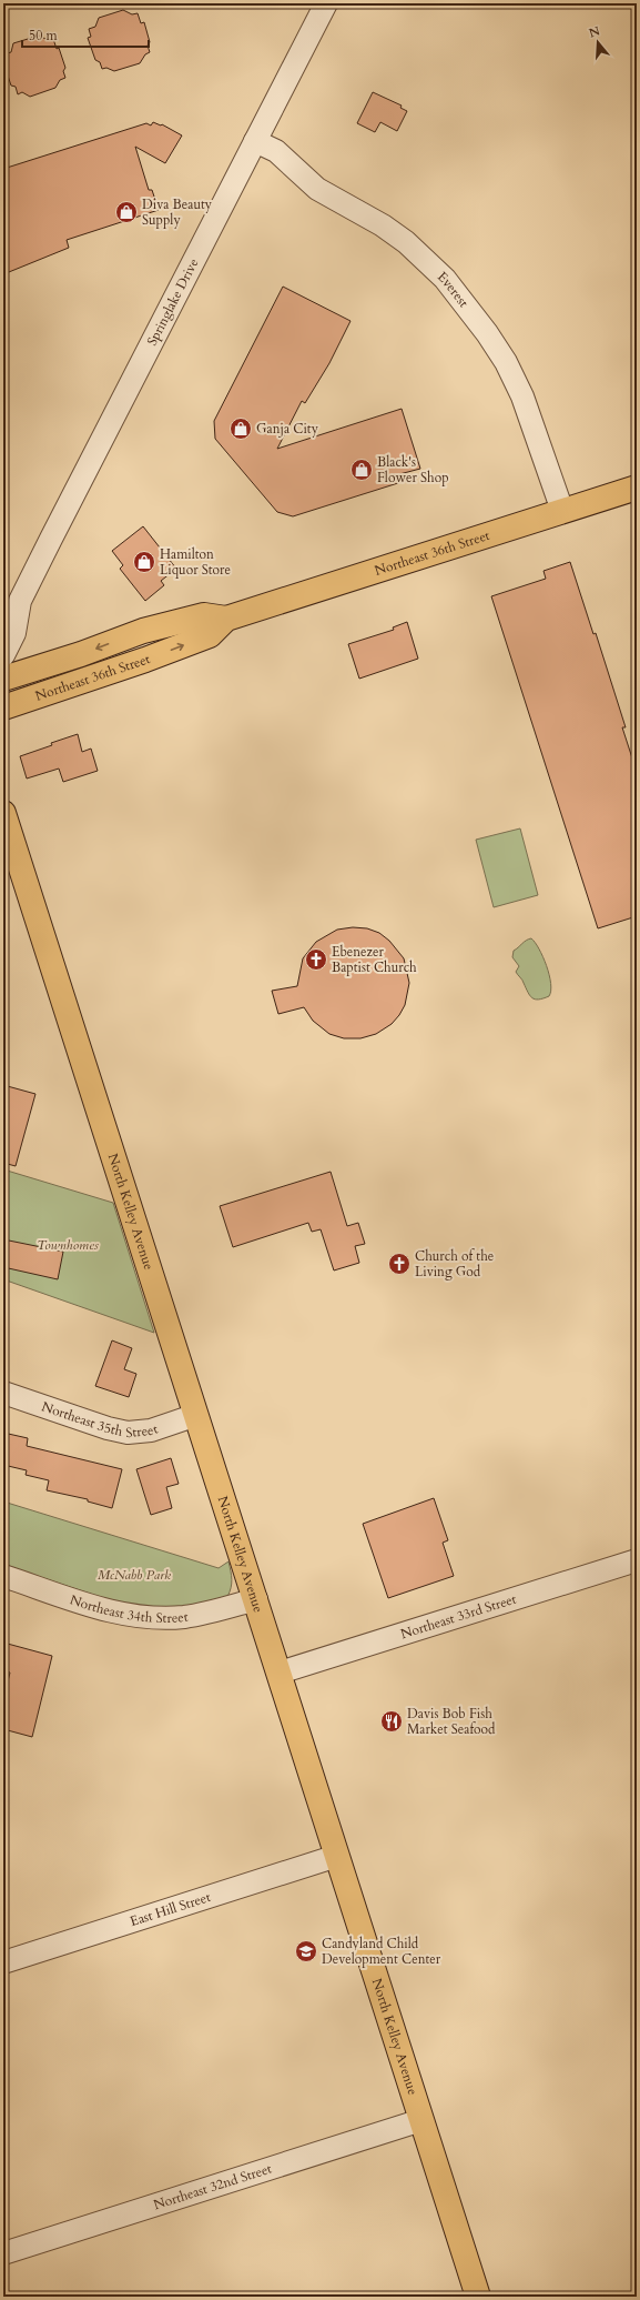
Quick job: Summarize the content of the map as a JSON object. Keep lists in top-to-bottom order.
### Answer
{
  "streets": {
    "main road": ["Northeast 36th Street", "North Kelley Avenue"],
    "street": [
      "Everest",
      "Springlake Drive",
      "Northeast 35th Street",
      "Northeast 34th Street",
      "Northeast 33rd Street",
      "East Hill Street",
      "Northeast 32nd Street"
    ]
  },
  "crossings": [
    ["Everest", "Springlake Drive"],
    ["Everest", "Northeast 36th Street"],
    ["North Kelley Avenue", "Northeast 35th Street"],
    ["North Kelley Avenue", "Northeast 34th Street"],
    ["North Kelley Avenue", "Northeast 33rd Street"],
    ["North Kelley Avenue", "East Hill Street"],
    ["North Kelley Avenue", "Northeast 32nd Street"]
  ],
  "parks": ["Townhomes", "McNabb Park"],
  "places": {
    "shop": [
      "Diva Beauty Supply",
      "Ganja City",
      "Black's Flower Shop",
      "Hamilton Liquor Store"
    ],
    "church": ["Ebenezer Baptist Church", "Church of the Living God"],
    "restaurant": ["Davis Bob Fish Market Seafood"],
    "school or university": ["Candyland Child Development Center"]
  },
  "scale_bar": "50 m",
  "north": "top"
}
